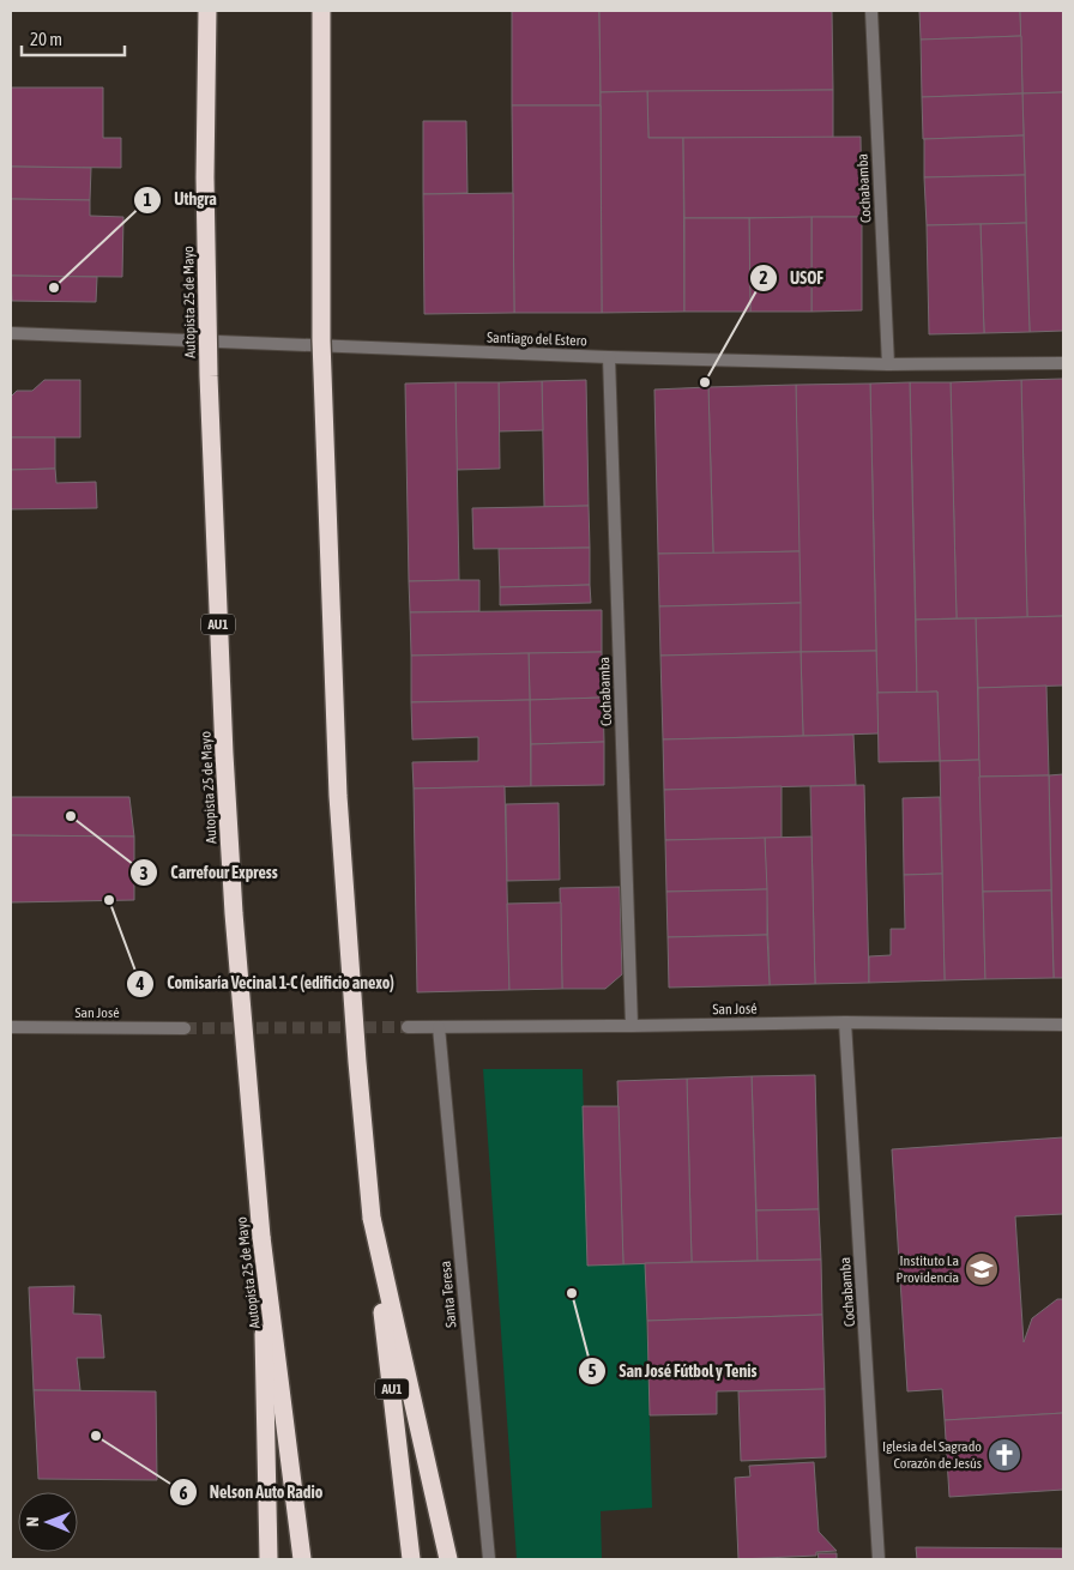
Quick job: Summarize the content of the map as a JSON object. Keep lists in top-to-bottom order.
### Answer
{
  "streets": {
    "highway": ["Autopista 25 de Mayo", "AU1"],
    "street": [
      "Cochabamba",
      "Santiago del Estero",
      "San José",
      "Santa Teresa"
    ]
  },
  "crossings": [
    ["Cochabamba", "Santiago del Estero"],
    ["Cochabamba", "San José"],
    ["San José", "Santa Teresa"]
  ],
  "places": {
    "other": [
      "Uthgra",
      "USOF",
      "Carrefour Express",
      "Comisaría Vecinal 1-C (edificio anexo)",
      "San José Fútbol y Tenis",
      "Nelson Auto Radio"
    ],
    "school or university": ["Instituto La Providencia"],
    "church": ["Iglesia del Sagrado Corazón de Jesús"]
  },
  "scale_bar": "20 m",
  "north": "left"
}
